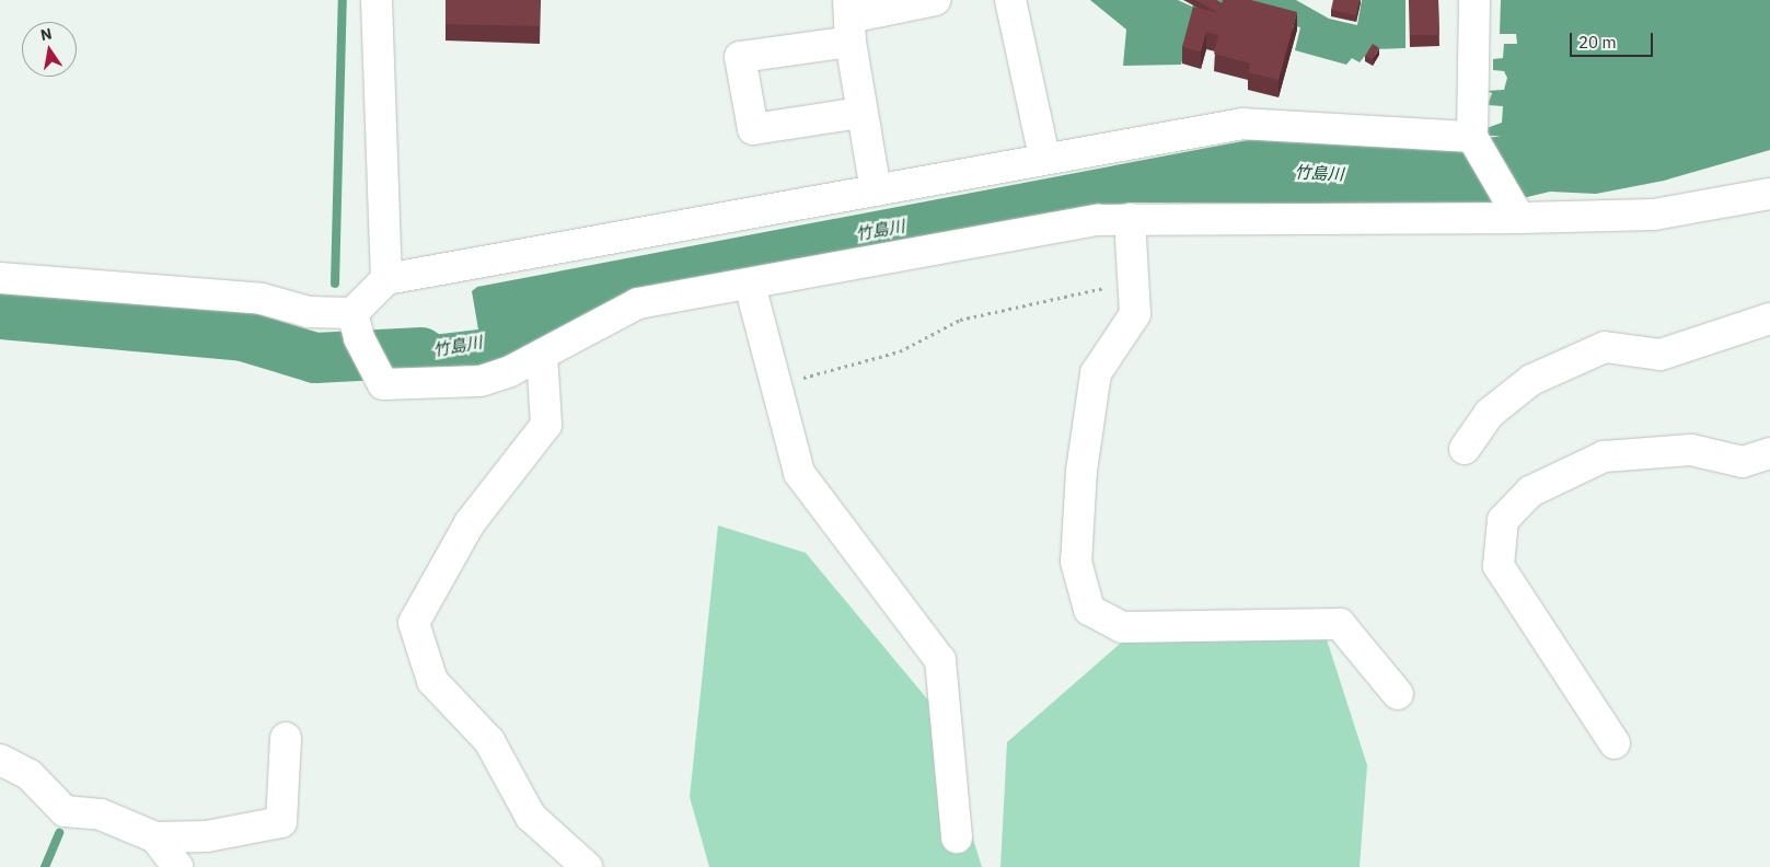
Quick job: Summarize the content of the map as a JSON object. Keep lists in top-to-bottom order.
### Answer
{
  "water": ["竹島川"],
  "scale_bar": "20 m",
  "north": "top"
}
